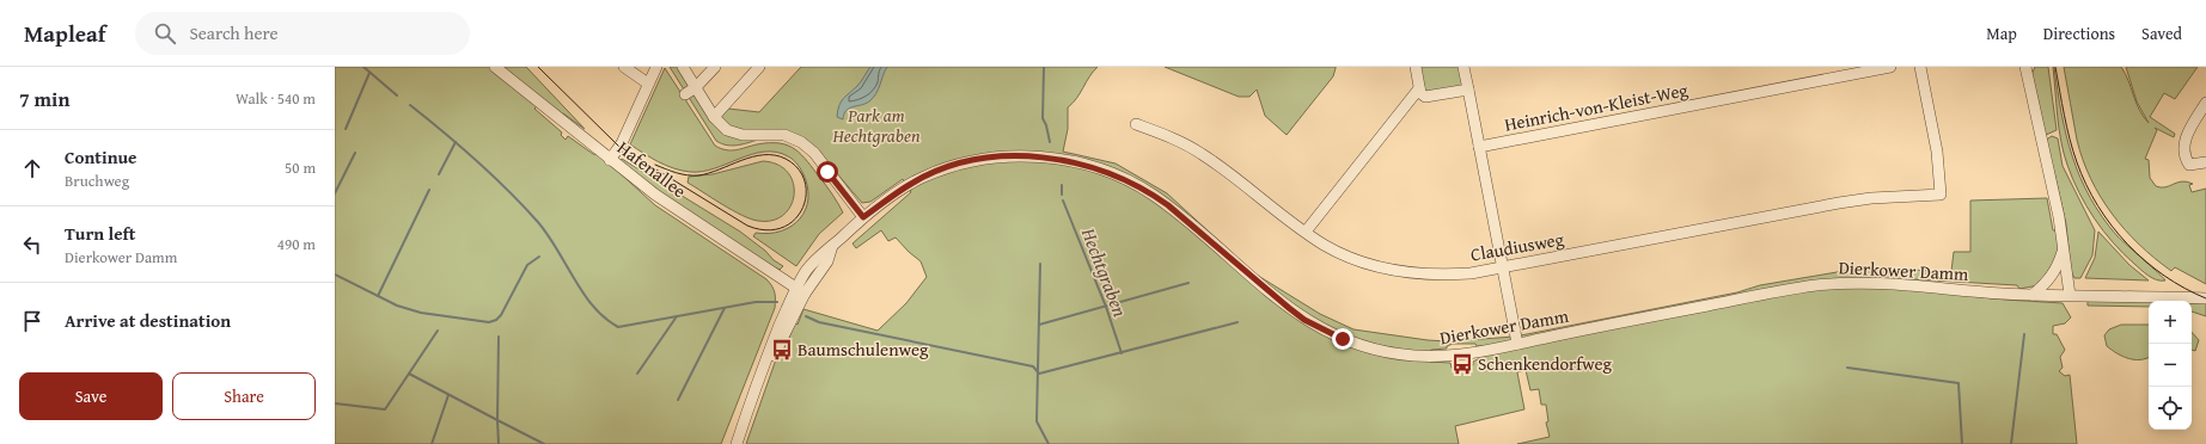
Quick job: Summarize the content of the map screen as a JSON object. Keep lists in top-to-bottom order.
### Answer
{
  "streets": {
    "street": [
      "Heinrich-von-Kleist-Weg",
      "Hafenallee",
      "Claudiusweg",
      "Dierkower Damm"
    ]
  },
  "crossings": [
    ["Hafenallee", "Dierkower Damm"]
  ],
  "water": ["Hechtgraben"],
  "parks": ["Park am Hechtgraben"],
  "places": {
    "bus stop": ["Baumschulenweg", "Schenkendorfweg"]
  },
  "page": {
    "header": "Mapleaf",
    "search": "Search here",
    "nav": ["Map", "Directions", "Saved"],
    "heading": ["7 min", "Walk · 540 m"],
    "list": [
      ["Continue", "Bruchweg", "50 m"],
      ["Turn left", "Dierkower Damm", "490 m"],
      "Arrive at destination"
    ],
    "map_buttons": ["+", "−"],
    "buttons": ["Save", "Share"]
  }
}
